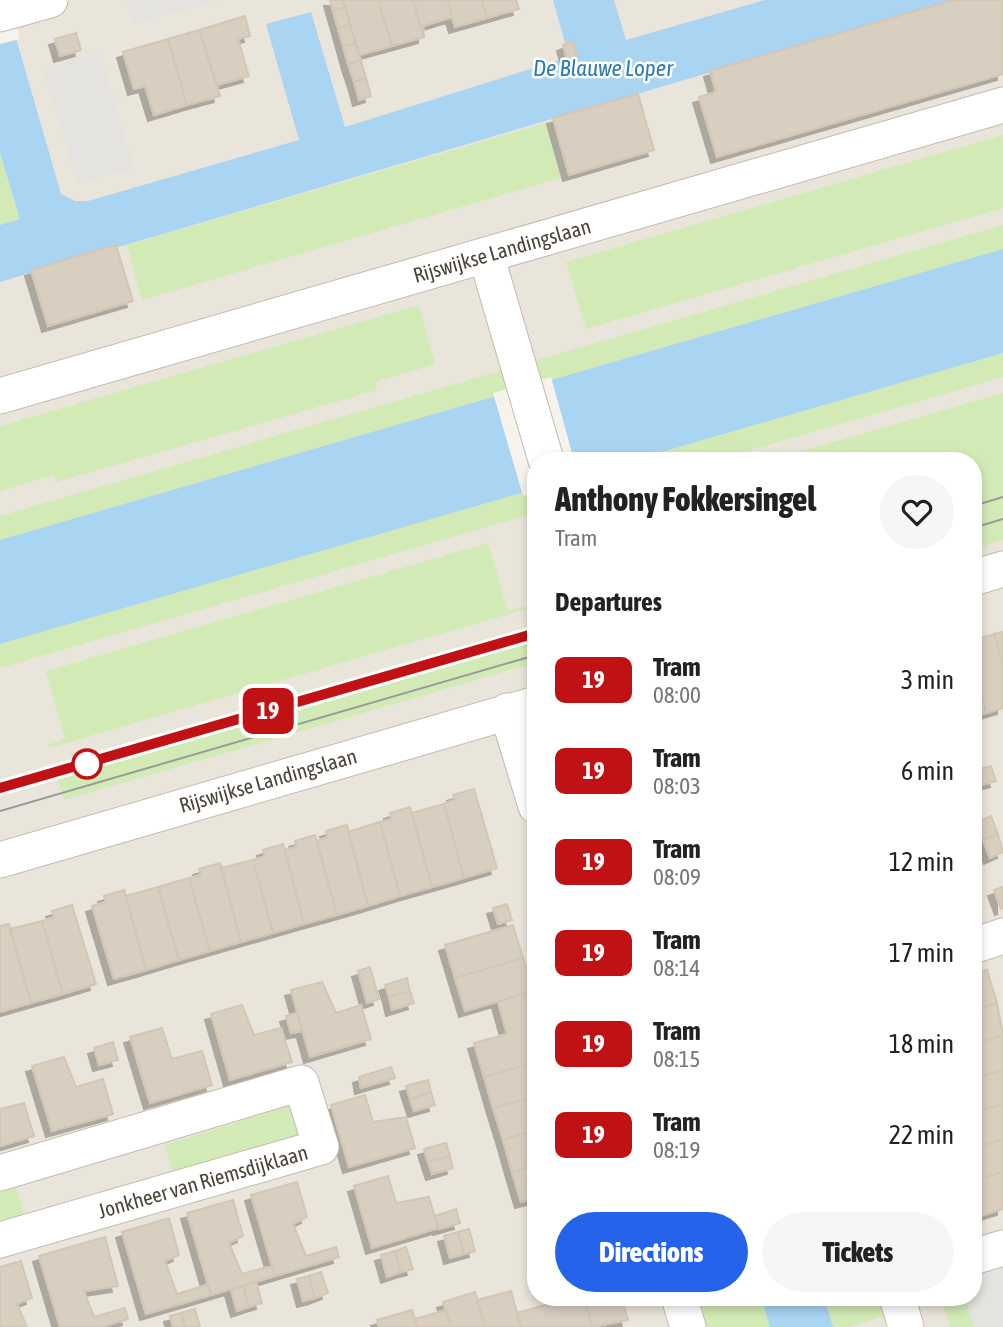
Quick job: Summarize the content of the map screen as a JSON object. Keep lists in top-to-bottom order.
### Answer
{
  "streets": {
    "street": ["Rijswijkse Landingslaan", "Jonkheer van Riemsdijklaan"]
  },
  "water": ["De Blauwe Loper"],
  "lines": ["tram line 19"],
  "page": {
    "on_map": "19",
    "heading": [
      ["Anthony Fokkersingel", "Tram"],
      "Departures"
    ],
    "list": [
      {
        "mark": "19",
        "name": "Tram",
        "note": "08:00",
        "value": "3 min"
      },
      {
        "mark": "19",
        "name": "Tram",
        "note": "08:03",
        "value": "6 min"
      },
      {
        "mark": "19",
        "name": "Tram",
        "note": "08:09",
        "value": "12 min"
      },
      {
        "mark": "19",
        "name": "Tram",
        "note": "08:14",
        "value": "17 min"
      },
      {
        "mark": "19",
        "name": "Tram",
        "note": "08:15",
        "value": "18 min"
      },
      {
        "mark": "19",
        "name": "Tram",
        "note": "08:19",
        "value": "22 min"
      }
    ],
    "buttons": ["Directions", "Tickets"]
  }
}
